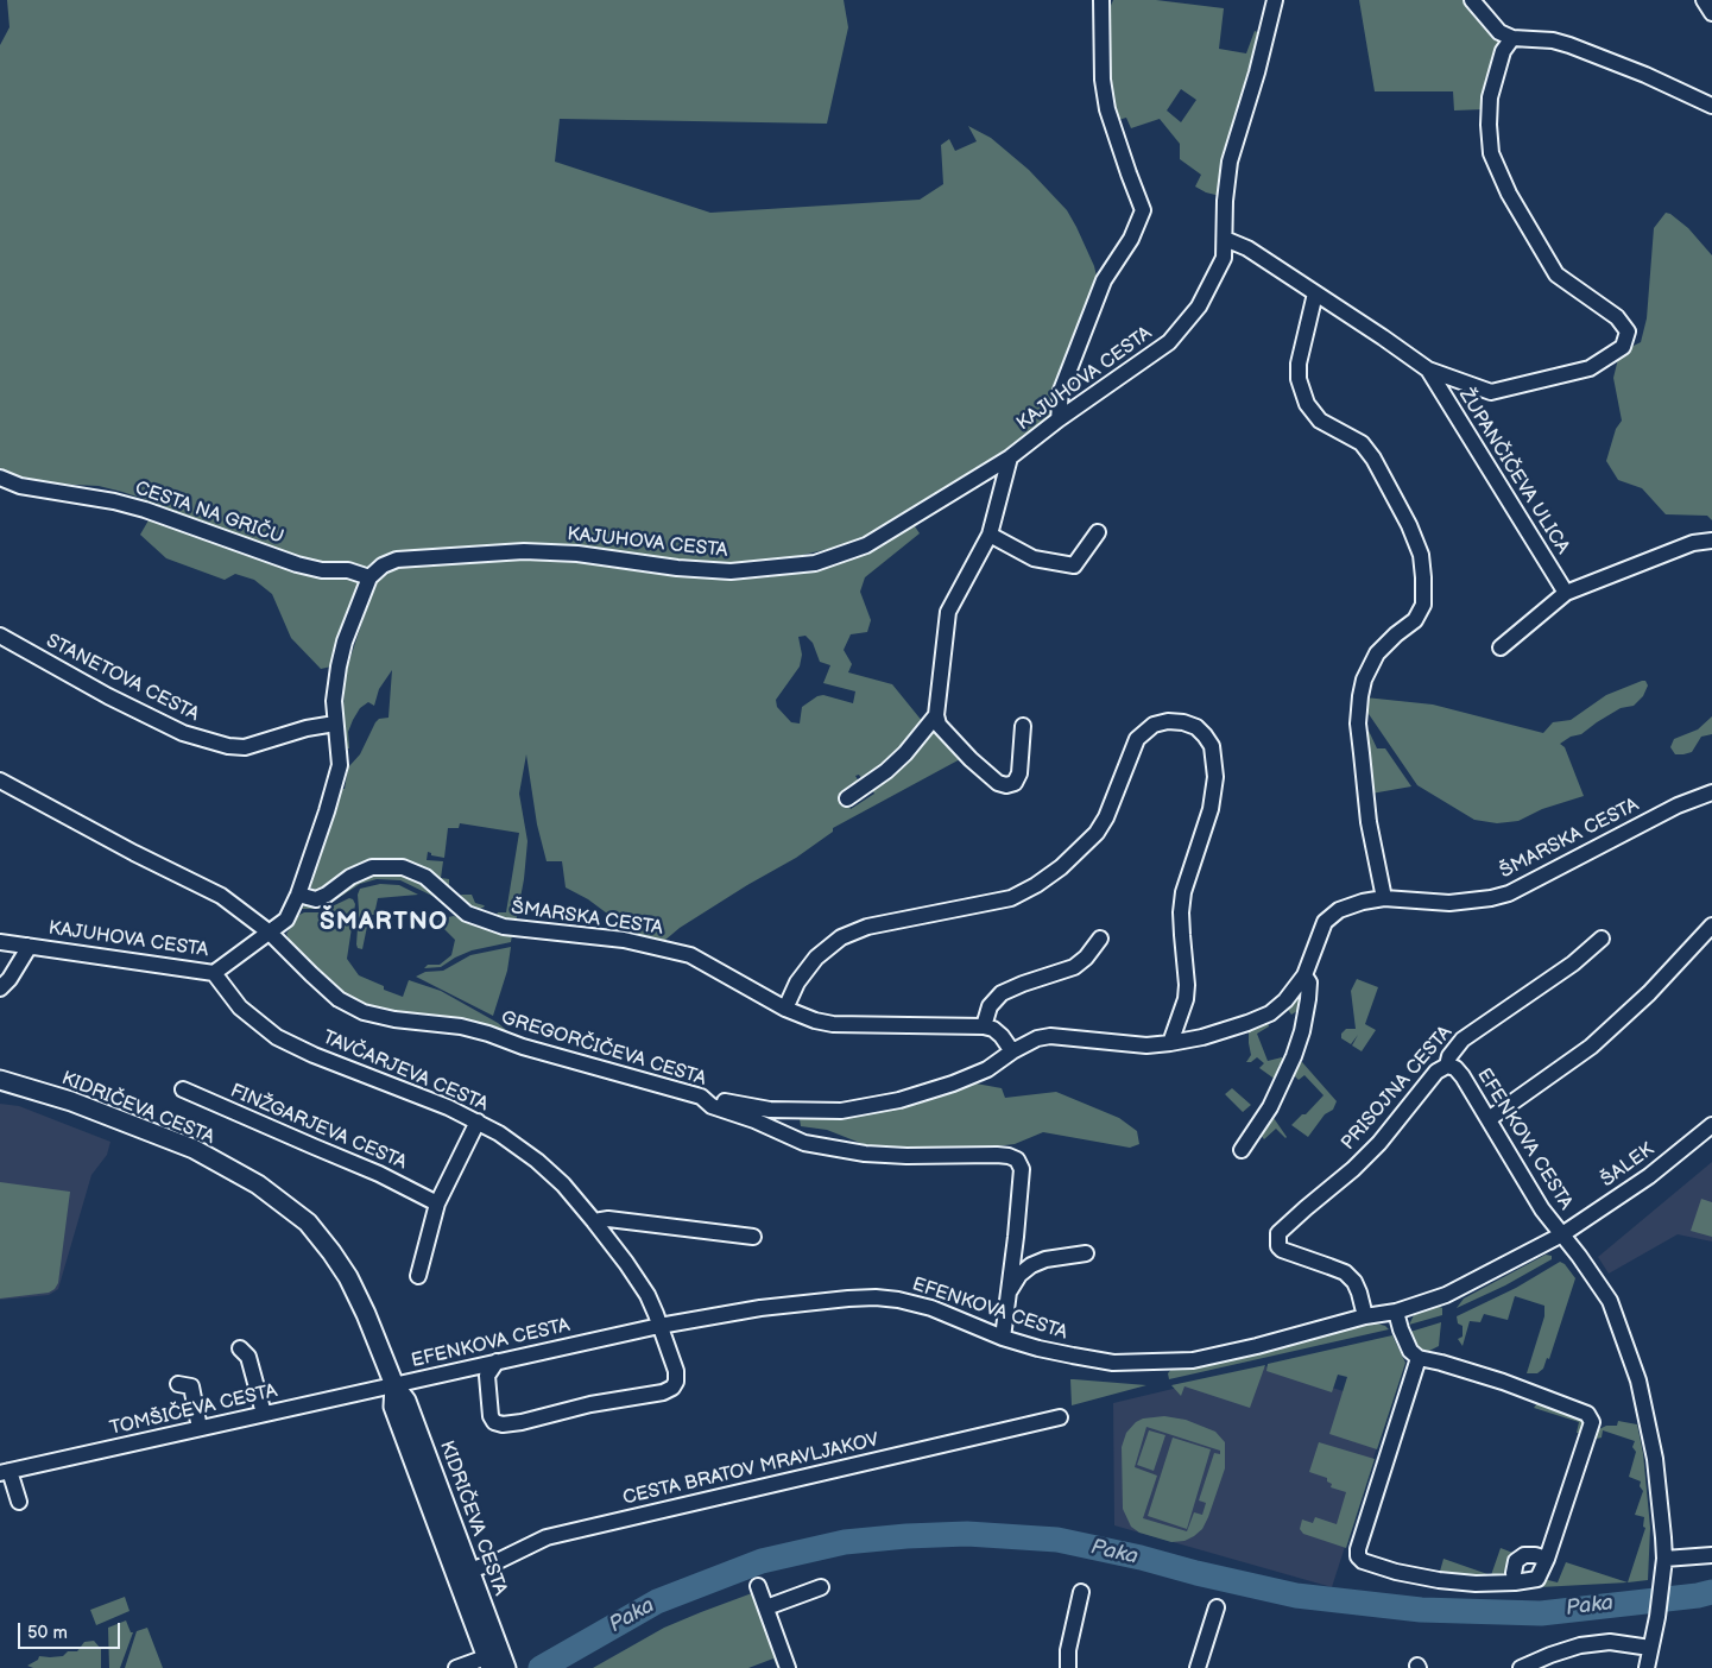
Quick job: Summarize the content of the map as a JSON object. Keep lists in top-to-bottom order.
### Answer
{
  "streets": {
    "main road": ["KIDRIČEVA CESTA"],
    "street": [
      "KAJUHOVA CESTA",
      "ŽUPANČIČEVA ULICA",
      "CESTA NA GRIČU",
      "STANETOVA CESTA",
      "ŠMARSKA CESTA",
      "GREGORČIČEVA CESTA",
      "TAVČARJEVA CESTA",
      "PRISOJNA CESTA",
      "FINŽGARJEVA CESTA",
      "EFENKOVA CESTA",
      "ŠALEK",
      "TOMŠIČEVA CESTA",
      "CESTA BRATOV MRAVLJAKOV"
    ]
  },
  "crossings": [
    ["KAJUHOVA CESTA", "ŽUPANČIČEVA ULICA"],
    ["KAJUHOVA CESTA", "CESTA NA GRIČU"],
    ["KAJUHOVA CESTA", "STANETOVA CESTA"],
    ["KAJUHOVA CESTA", "ŠMARSKA CESTA"],
    ["KAJUHOVA CESTA", "GREGORČIČEVA CESTA"],
    ["KAJUHOVA CESTA", "TAVČARJEVA CESTA"],
    ["ŠMARSKA CESTA", "GREGORČIČEVA CESTA"],
    ["GREGORČIČEVA CESTA", "EFENKOVA CESTA"],
    ["TAVČARJEVA CESTA", "EFENKOVA CESTA"],
    ["PRISOJNA CESTA", "EFENKOVA CESTA"],
    ["KIDRIČEVA CESTA", "EFENKOVA CESTA"],
    ["KIDRIČEVA CESTA", "TOMŠIČEVA CESTA"],
    ["KIDRIČEVA CESTA", "CESTA BRATOV MRAVLJAKOV"],
    ["EFENKOVA CESTA", "ŠALEK"],
    ["EFENKOVA CESTA", "TOMŠIČEVA CESTA"]
  ],
  "districts": ["ŠMARTNO"],
  "water": ["Paka"],
  "scale_bar": "50 m"
}
